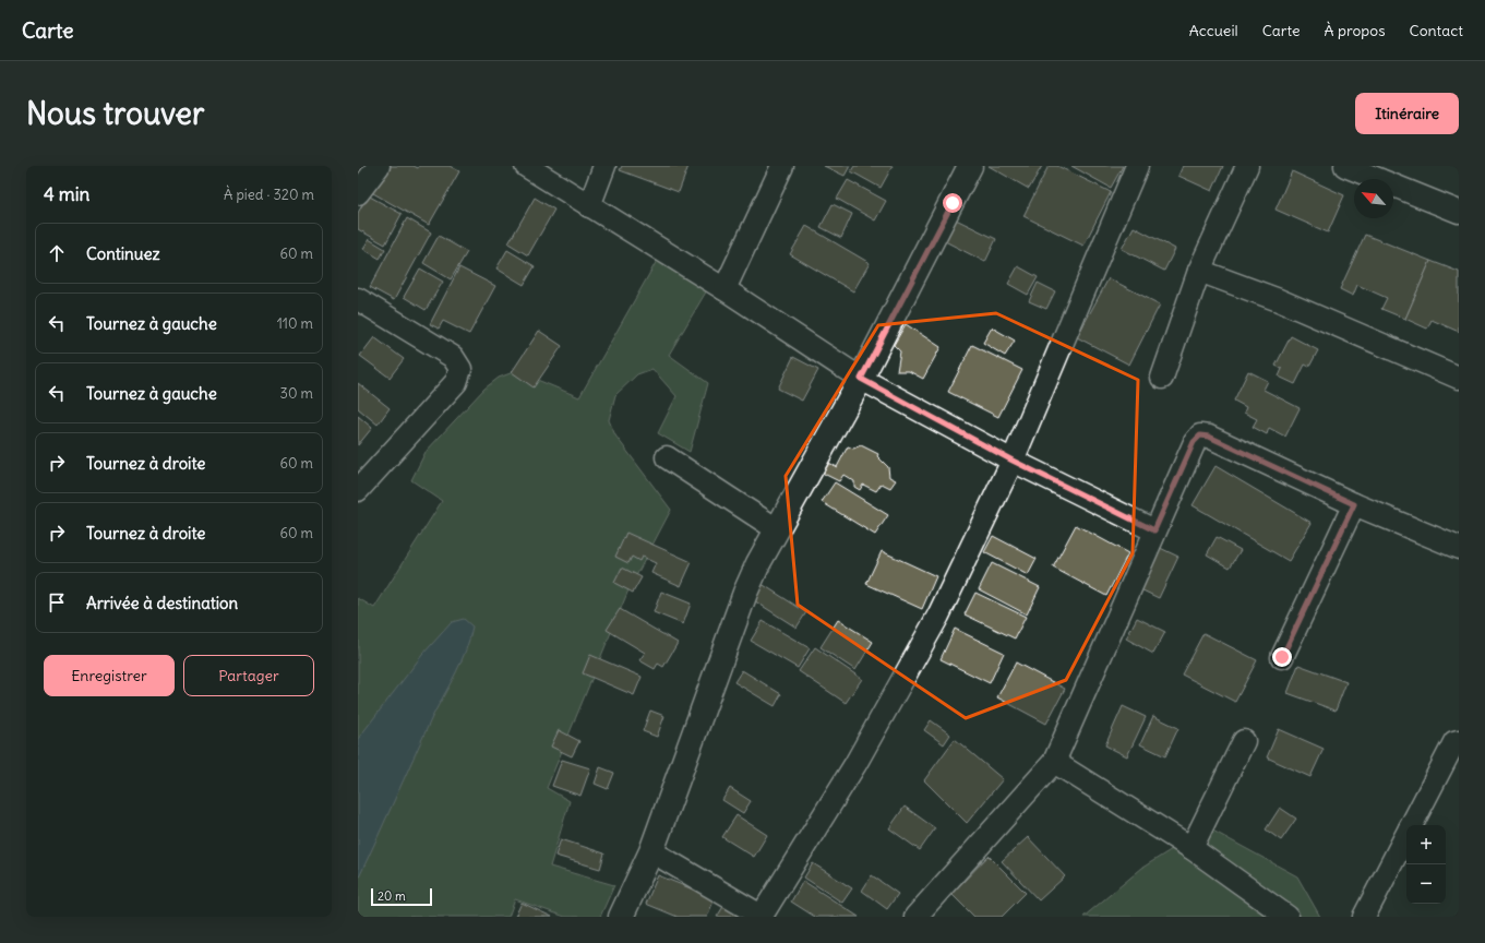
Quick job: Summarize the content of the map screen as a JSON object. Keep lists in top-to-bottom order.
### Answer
{
  "scale_bar": "20 m",
  "north": "top left",
  "page": {
    "header": "Carte",
    "nav": [
      "Accueil",
      "Carte",
      "À propos",
      "Contact"
    ],
    "buttons": [
      "Itinéraire",
      ["Enregistrer", "Partager"]
    ],
    "title": "Nous trouver",
    "heading": ["4 min", "À pied · 320 m"],
    "list": [
      ["Continuez", "60 m"],
      ["Tournez à gauche", "110 m"],
      ["Tournez à gauche", "30 m"],
      ["Tournez à droite", "60 m"],
      ["Tournez à droite", "60 m"],
      "Arrivée à destination"
    ],
    "map_buttons": ["+", "−"],
    "scale": "20 m"
  }
}
